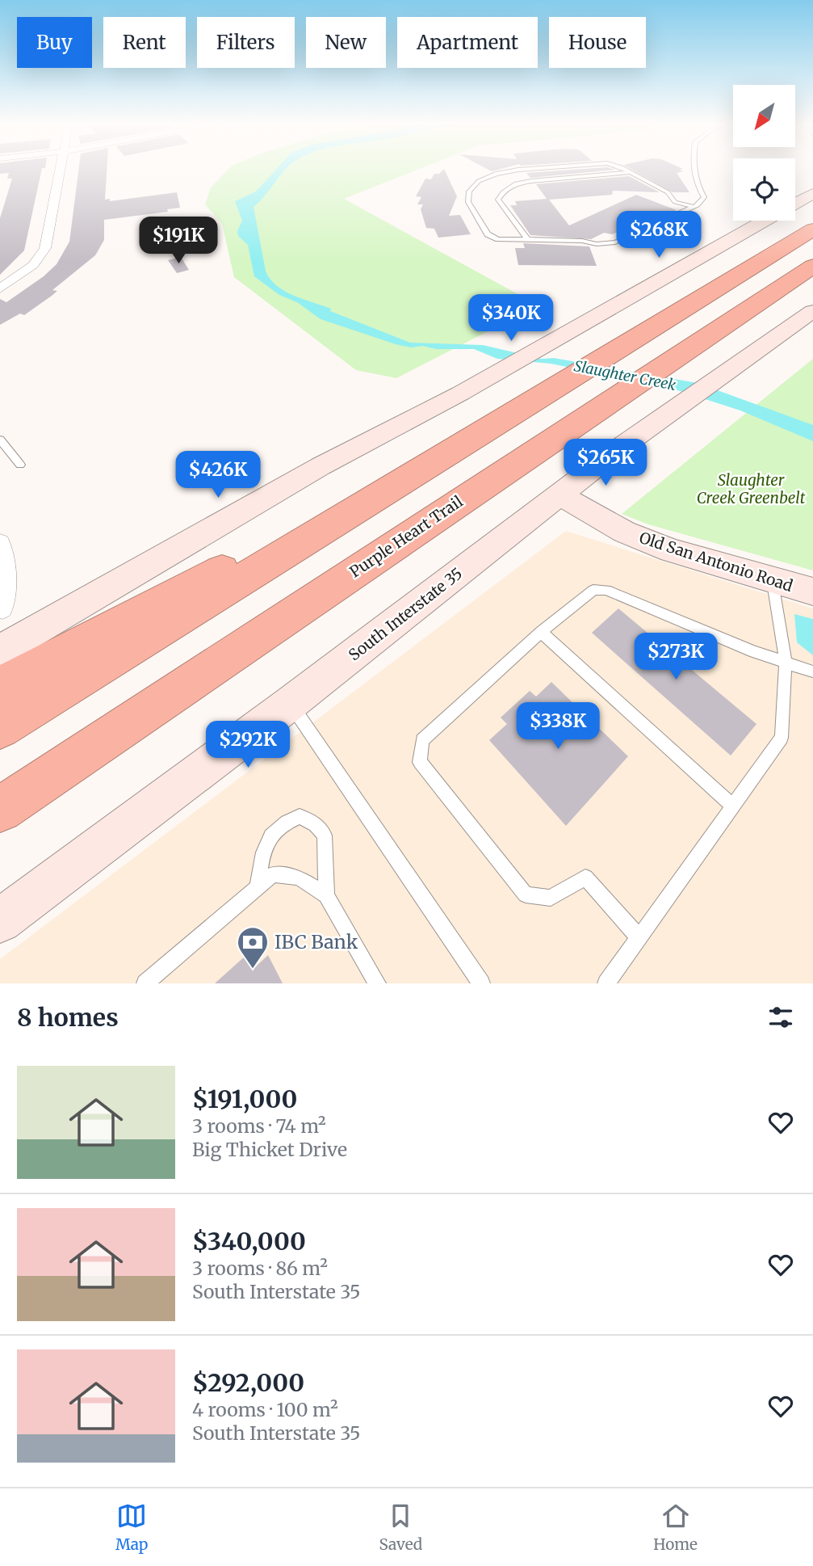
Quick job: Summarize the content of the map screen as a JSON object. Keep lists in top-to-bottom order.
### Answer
{
  "streets": {
    "highway": ["Purple Heart Trail"],
    "main road": ["Old San Antonio Road", "South Interstate 35"]
  },
  "crossings": [
    ["Old San Antonio Road", "South Interstate 35"]
  ],
  "water": ["Slaughter Creek"],
  "parks": ["Slaughter Creek Greenbelt"],
  "places": {
    "bank": ["IBC Bank"]
  },
  "north": "bottom left",
  "page": {
    "chip": [
      "Buy",
      "Rent",
      "Filters",
      "New",
      "Apartment",
      "House"
    ],
    "price": [
      "$268K",
      "$191K",
      "$340K",
      "$265K",
      "$426K",
      "$273K",
      "$338K",
      "$292K"
    ],
    "heading": "8 homes",
    "list": [
      {
        "name": "$191,000",
        "note": "3 rooms · 74 m² · Big Thicket Drive"
      },
      {
        "name": "$340,000",
        "note": "3 rooms · 86 m² · South Interstate 35"
      },
      {
        "name": "$292,000",
        "note": "4 rooms · 100 m² · South Interstate 35"
      }
    ],
    "tabs": ["Map", "Saved", "Home"]
  }
}
